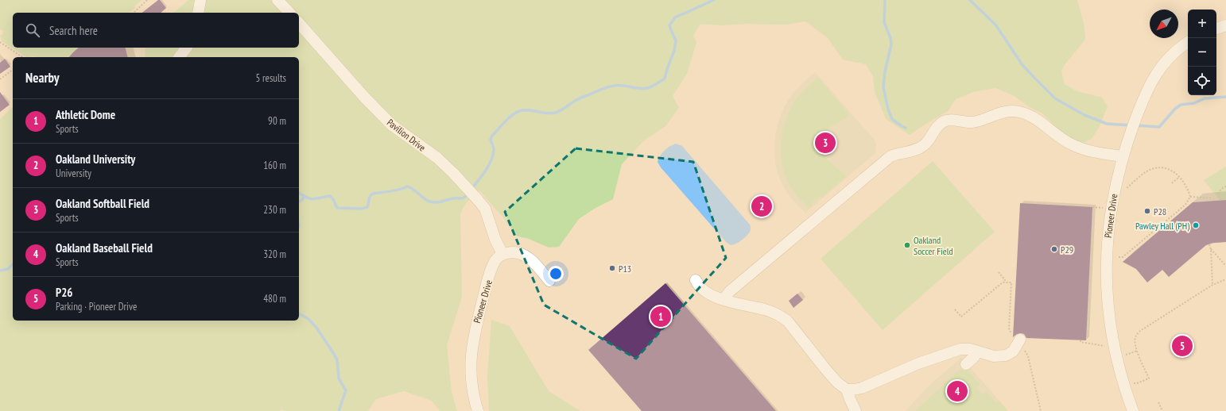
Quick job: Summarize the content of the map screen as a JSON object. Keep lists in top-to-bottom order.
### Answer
{
  "streets": {
    "street": ["Pavilion Drive", "Pioneer Drive"]
  },
  "crossings": [
    ["Pavilion Drive", "Pioneer Drive"]
  ],
  "places": [
    "P28",
    "Pawley Hall (PH)",
    "Oakland Soccer Field",
    "P29",
    "P13"
  ],
  "north": "bottom left",
  "page": {
    "map_buttons": ["+", "−"],
    "search": "Search here",
    "heading": ["Nearby", "5 results"],
    "list": [
      {
        "mark": "1",
        "name": "Athletic Dome",
        "note": "Sports",
        "value": "90 m"
      },
      {
        "mark": "2",
        "name": "Oakland University",
        "note": "University",
        "value": "160 m"
      },
      {
        "mark": "3",
        "name": "Oakland Softball Field",
        "note": "Sports",
        "value": "230 m"
      },
      {
        "mark": "4",
        "name": "Oakland Baseball Field",
        "note": "Sports",
        "value": "320 m"
      },
      {
        "mark": "5",
        "name": "P26",
        "note": "Parking · Pioneer Drive",
        "value": "480 m"
      }
    ],
    "pins": [
      "3",
      "2",
      "1",
      "5",
      "4"
    ]
  }
}
